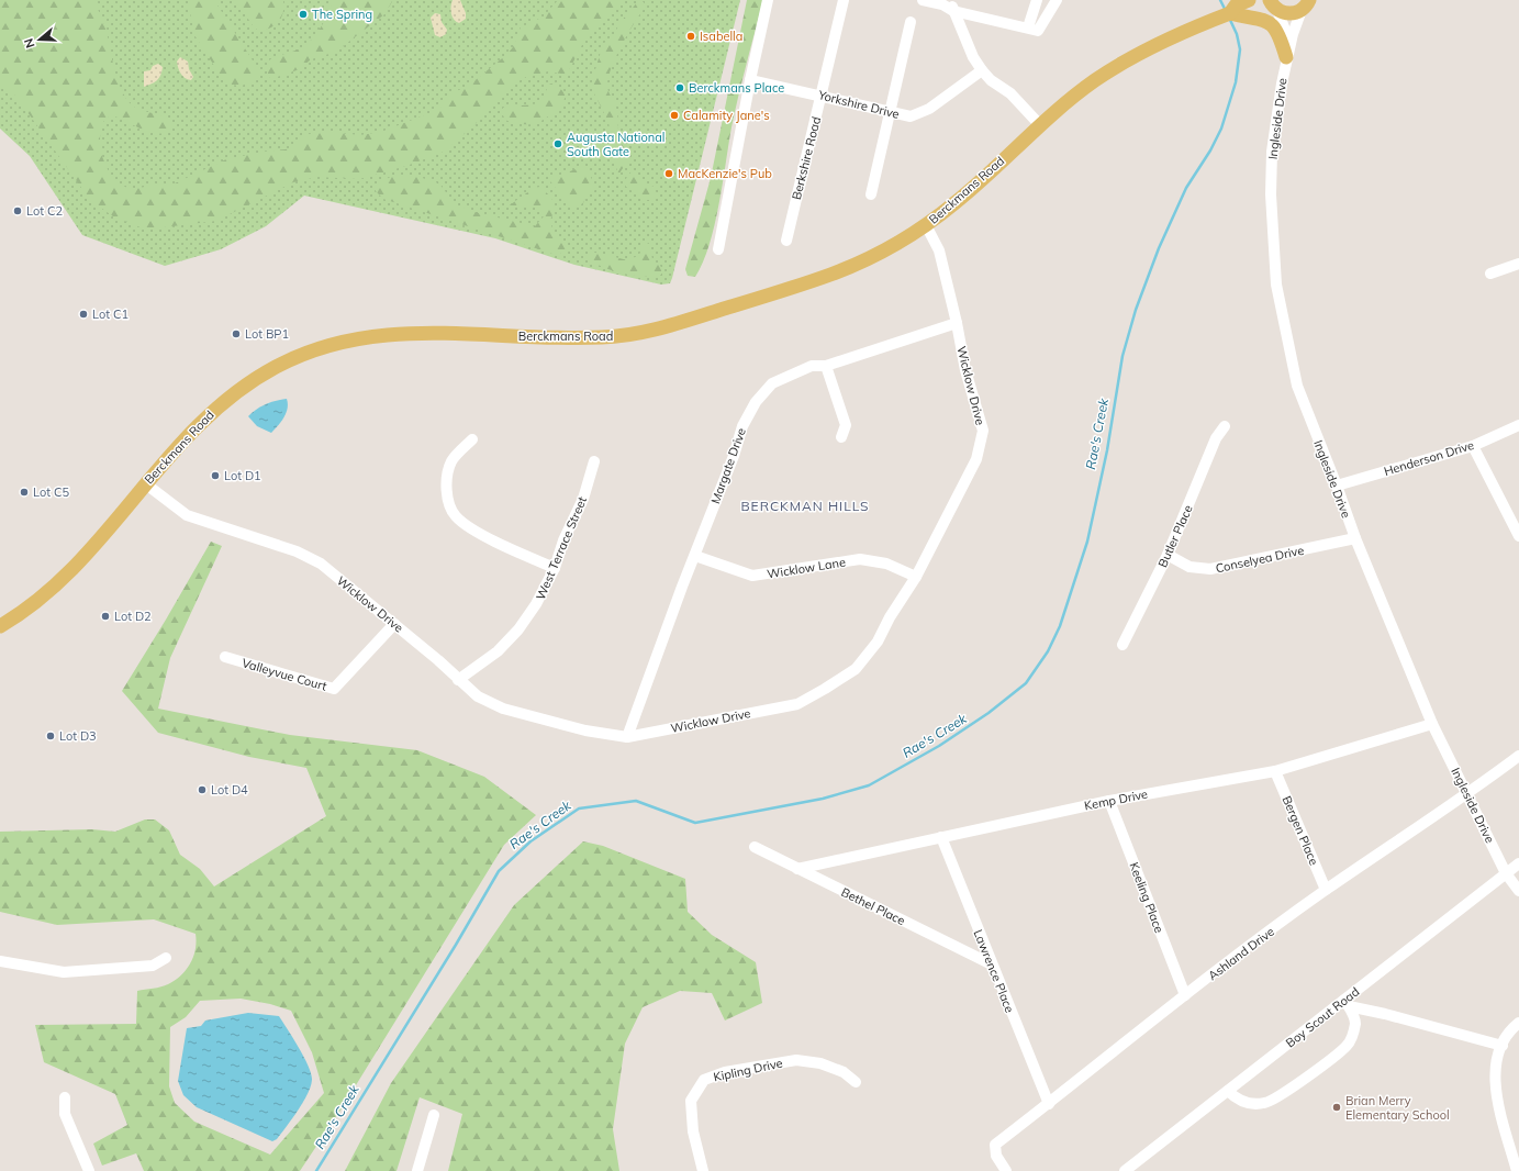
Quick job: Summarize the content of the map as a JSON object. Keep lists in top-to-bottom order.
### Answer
{
  "streets": {
    "main road": ["Berckmans Road"],
    "street": [
      "Yorkshire Drive",
      "Ingleside Drive",
      "Berkshire Road",
      "Wicklow Drive",
      "Henderson Drive",
      "Margate Drive",
      "Butler Place",
      "West Terrace Street",
      "Conselyea Drive",
      "Wicklow Lane",
      "Valleyvue Court",
      "Kemp Drive",
      "Bergen Place",
      "Keeling Place",
      "Bethel Place",
      "Ashland Drive",
      "Lawrence Place",
      "Boy Scout Road",
      "Kipling Drive"
    ]
  },
  "crossings": [
    ["Yorkshire Drive", "Berkshire Road"],
    ["Ingleside Drive", "Berckmans Road"],
    ["Ingleside Drive", "Henderson Drive"],
    ["Ingleside Drive", "Conselyea Drive"],
    ["Ingleside Drive", "Kemp Drive"],
    ["Ingleside Drive", "Ashland Drive"],
    ["Ingleside Drive", "Boy Scout Road"],
    ["Berckmans Road", "Wicklow Drive"],
    ["Wicklow Drive", "Margate Drive"],
    ["Wicklow Drive", "West Terrace Street"],
    ["Wicklow Drive", "Wicklow Lane"],
    ["Wicklow Drive", "Valleyvue Court"],
    ["Margate Drive", "Wicklow Lane"],
    ["Butler Place", "Conselyea Drive"],
    ["Kemp Drive", "Bergen Place"],
    ["Kemp Drive", "Keeling Place"],
    ["Kemp Drive", "Bethel Place"],
    ["Kemp Drive", "Lawrence Place"],
    ["Bergen Place", "Ashland Drive"],
    ["Keeling Place", "Ashland Drive"],
    ["Bethel Place", "Lawrence Place"],
    ["Ashland Drive", "Lawrence Place"]
  ],
  "districts": ["BERCKMAN HILLS"],
  "water": ["Rae's Creek"],
  "places": [
    "The Spring",
    "Isabella",
    "Berckmans Place",
    "Calamity Jane's",
    "Augusta National South Gate",
    "MacKenzie's Pub",
    "Lot C2",
    "Lot C1",
    "Lot BP1",
    "Lot D1",
    "Lot C5",
    "Lot D2",
    "Lot D3",
    "Lot D4",
    "Brian Merry Elementary School"
  ],
  "north": "left"
}
